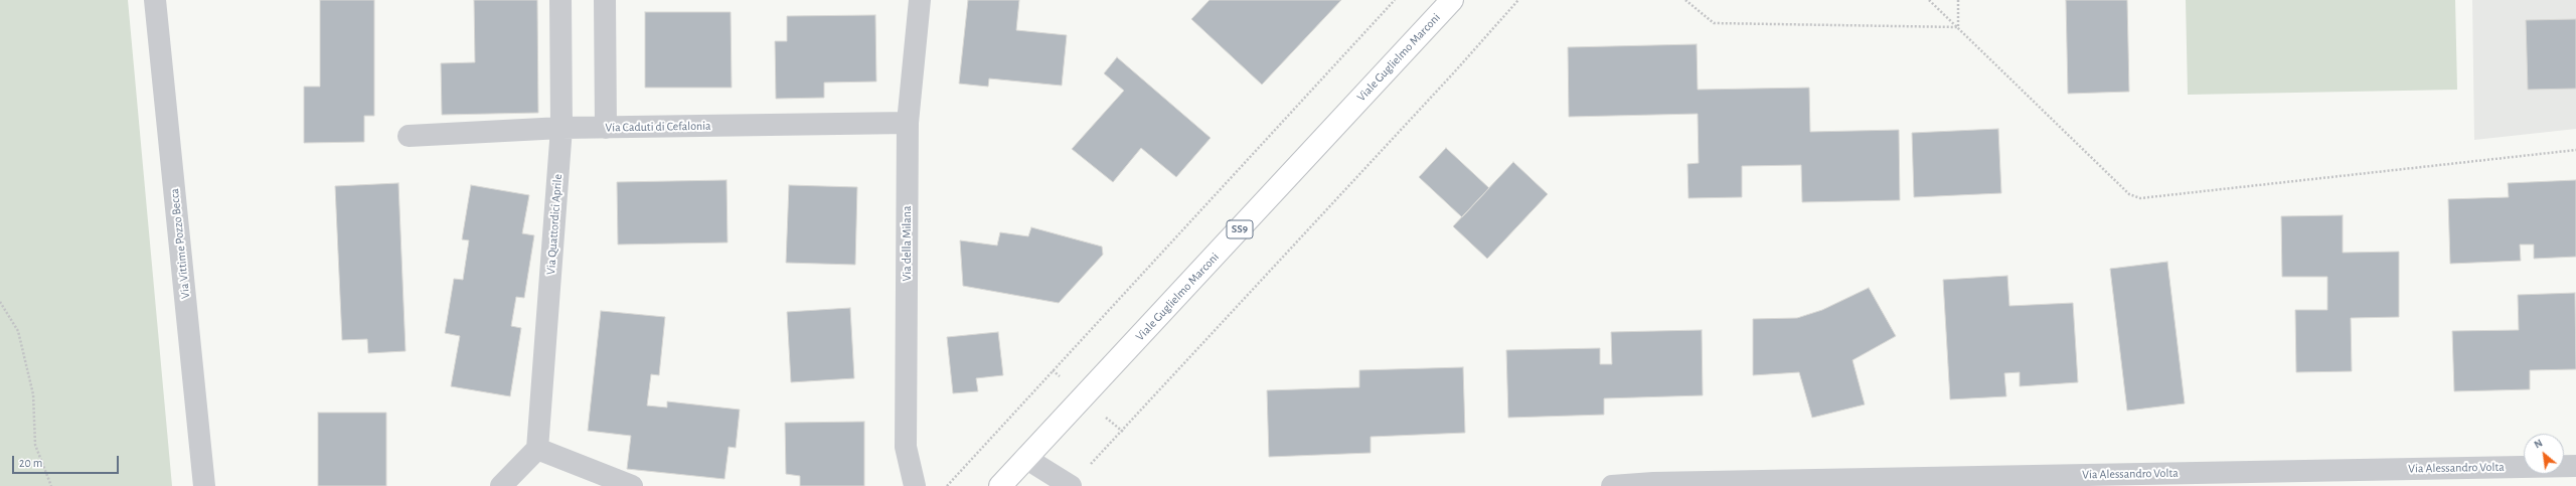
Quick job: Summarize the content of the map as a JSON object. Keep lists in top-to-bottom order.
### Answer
{
  "streets": {
    "main road": ["Viale Guglielmo Marconi", "SS9"],
    "street": [
      "Via Caduti di Cefalonia",
      "Via Quattordici Aprile",
      "Via Vittime Pozzo Becca",
      "Via della Milana",
      "Via Alessandro Volta"
    ]
  },
  "crossings": [
    ["Via Caduti di Cefalonia", "Via Quattordici Aprile"],
    ["Via Caduti di Cefalonia", "Via della Milana"]
  ],
  "scale_bar": "20 m",
  "north": "top left"
}
